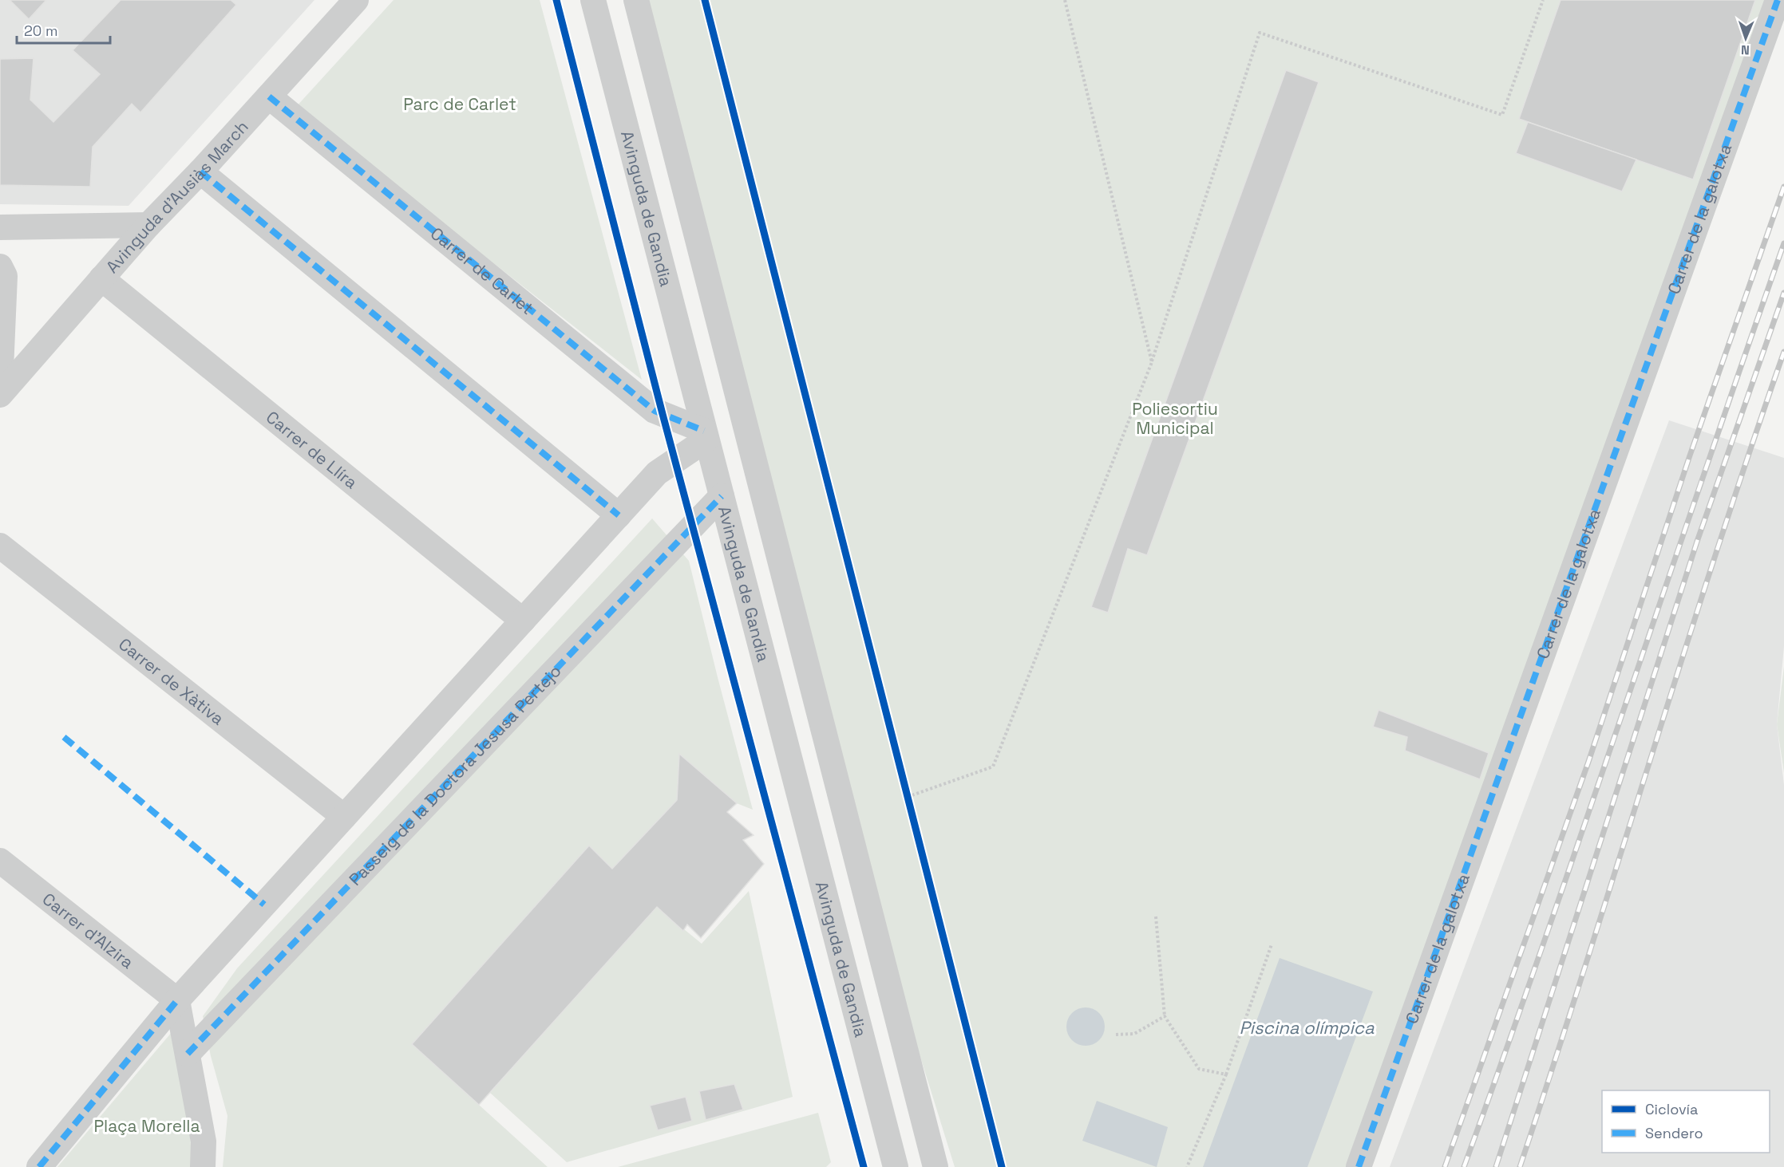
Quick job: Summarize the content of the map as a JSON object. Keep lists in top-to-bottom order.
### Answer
{
  "streets": {
    "street": [
      "Avinguda d'Ausiàs March",
      "Avinguda de Gandia",
      "Carrer de la galotxa",
      "Carrer de Carlet",
      "Carrer de Llíra",
      "Carrer de Xàtiva",
      "Passeig de la Doctora Jesusa Pertejo",
      "Carrer d'Alzira"
    ]
  },
  "crossings": [
    ["Avinguda d'Ausiàs March", "Carrer de Carlet"],
    ["Avinguda d'Ausiàs March", "Carrer de Llíra"],
    ["Avinguda de Gandia", "Carrer de Carlet"],
    ["Avinguda de Gandia", "Passeig de la Doctora Jesusa Pertejo"]
  ],
  "water": ["Piscina olímpica"],
  "parks": ["Parc de Carlet", "Poliesortiu Municipal", "Plaça Morella"],
  "legend": ["Ciclovía", "Sendero"],
  "scale_bar": "20 m",
  "north": "bottom"
}
